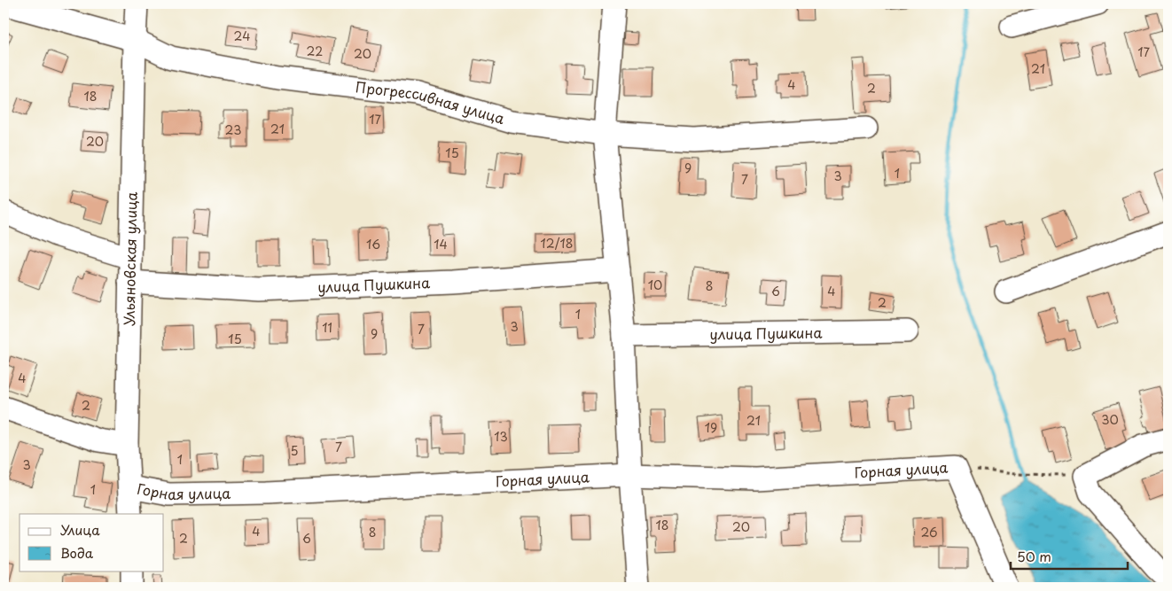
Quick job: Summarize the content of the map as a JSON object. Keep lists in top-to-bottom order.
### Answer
{
  "streets": {
    "street": [
      "Прогрессивная улица",
      "Ульяновская улица",
      "улица Пушкина",
      "Горная улица"
    ]
  },
  "crossings": [
    ["Прогрессивная улица", "Ульяновская улица"],
    ["Ульяновская улица", "улица Пушкина"],
    ["Ульяновская улица", "Горная улица"]
  ],
  "house_numbers": [
    "24",
    "22",
    "17",
    "20",
    "21",
    "4",
    "2",
    "18",
    "17",
    "21",
    "23",
    "20",
    "15",
    "9",
    "1",
    "3",
    "7",
    "12/18",
    "16",
    "14",
    "10",
    "8",
    "6",
    "4",
    "2",
    "1",
    "3",
    "11",
    "7",
    "9",
    "15",
    "4",
    "2",
    "30",
    "21",
    "19",
    "13",
    "7",
    "5",
    "1",
    "3",
    "1",
    "18",
    "20",
    "4",
    "8",
    "26",
    "2",
    "6"
  ],
  "legend": ["Улица", "Вода"],
  "scale_bar": "50 m"
}
